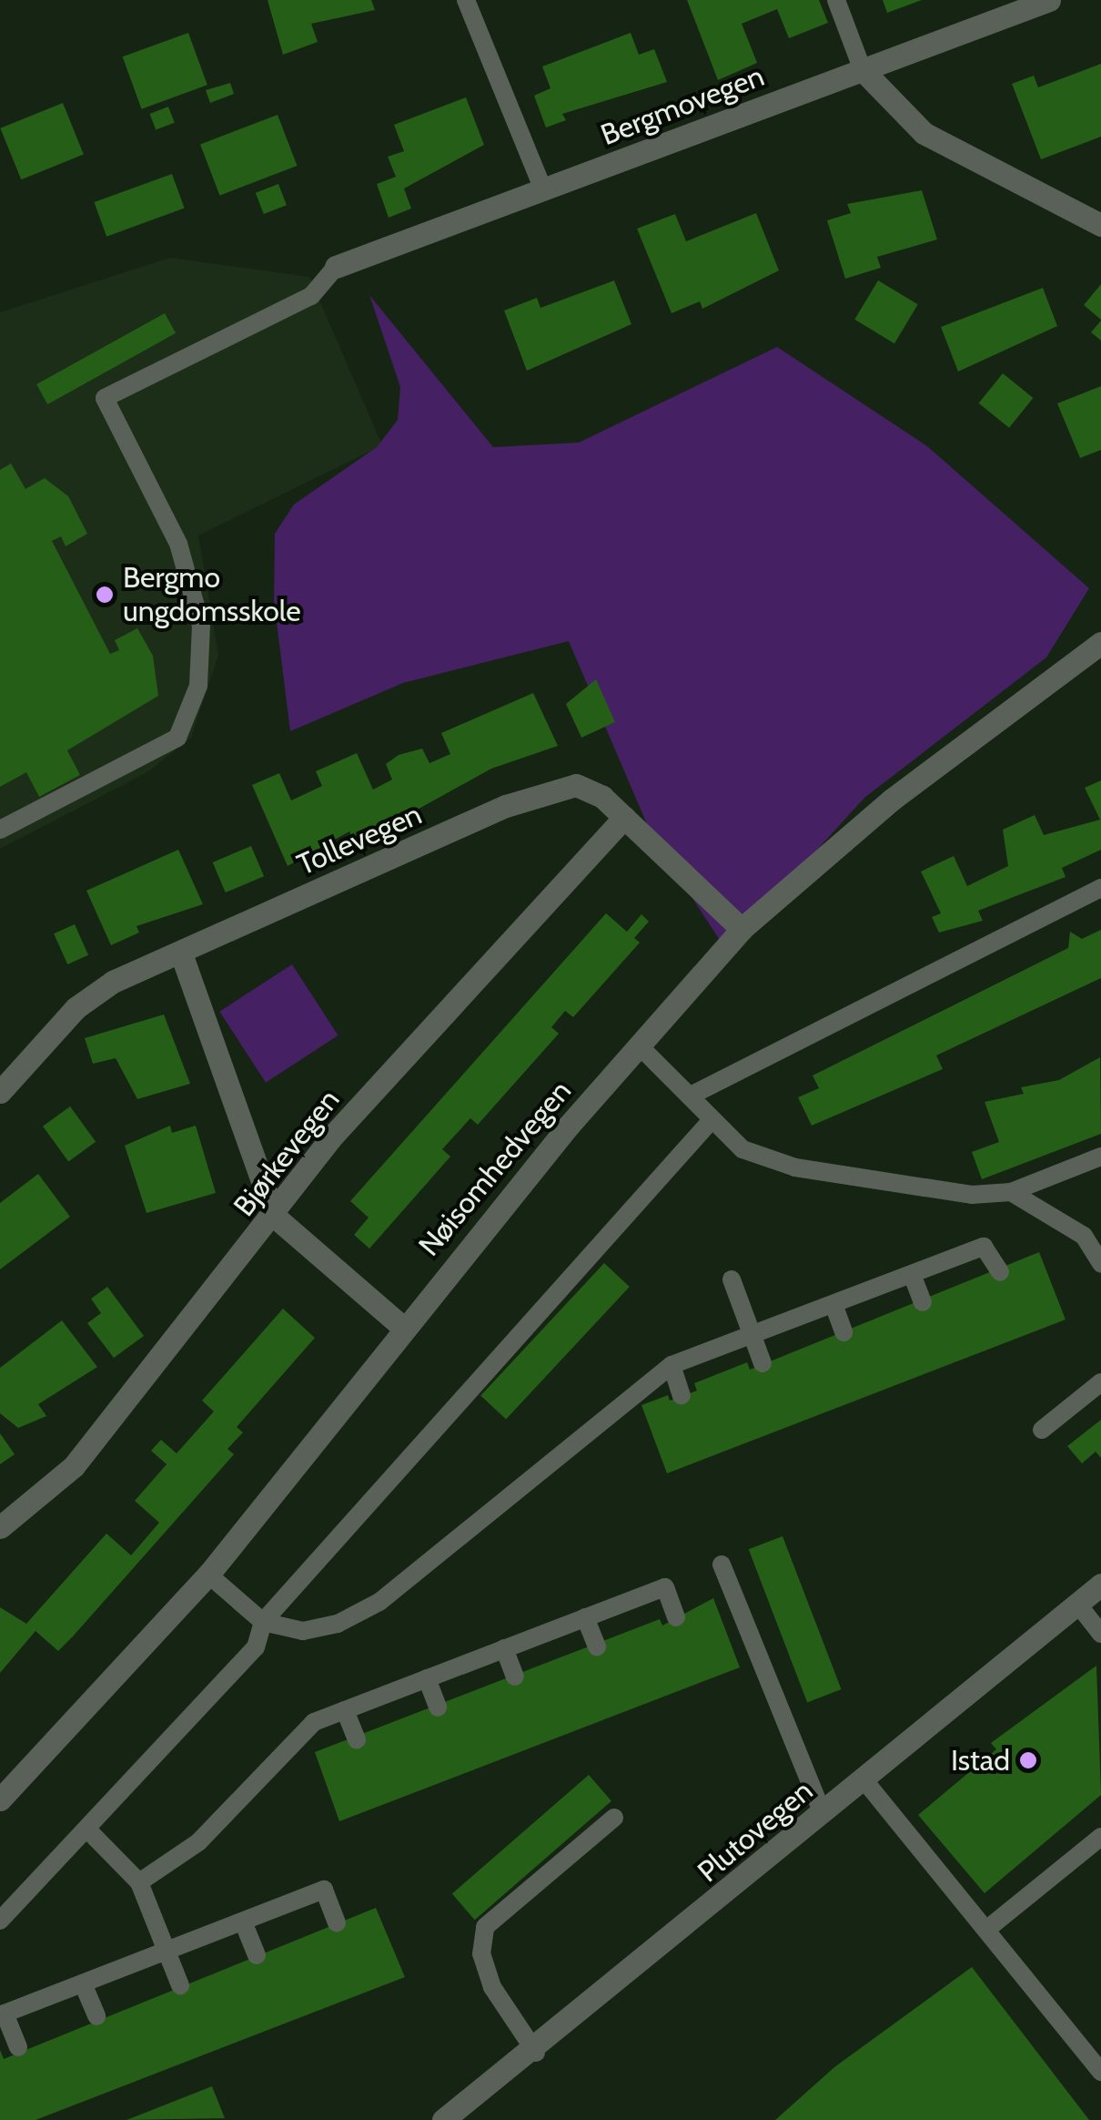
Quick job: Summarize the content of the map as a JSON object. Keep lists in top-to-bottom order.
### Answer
{
  "streets": {
    "street": [
      "Bergmovegen",
      "Tollevegen",
      "Bjørkevegen",
      "Nøisomhedvegen",
      "Plutovegen"
    ]
  },
  "crossings": [
    ["Tollevegen", "Bjørkevegen"],
    ["Tollevegen", "Nøisomhedvegen"]
  ],
  "places": ["Bergmo ungdomsskole", "Istad"]
}
